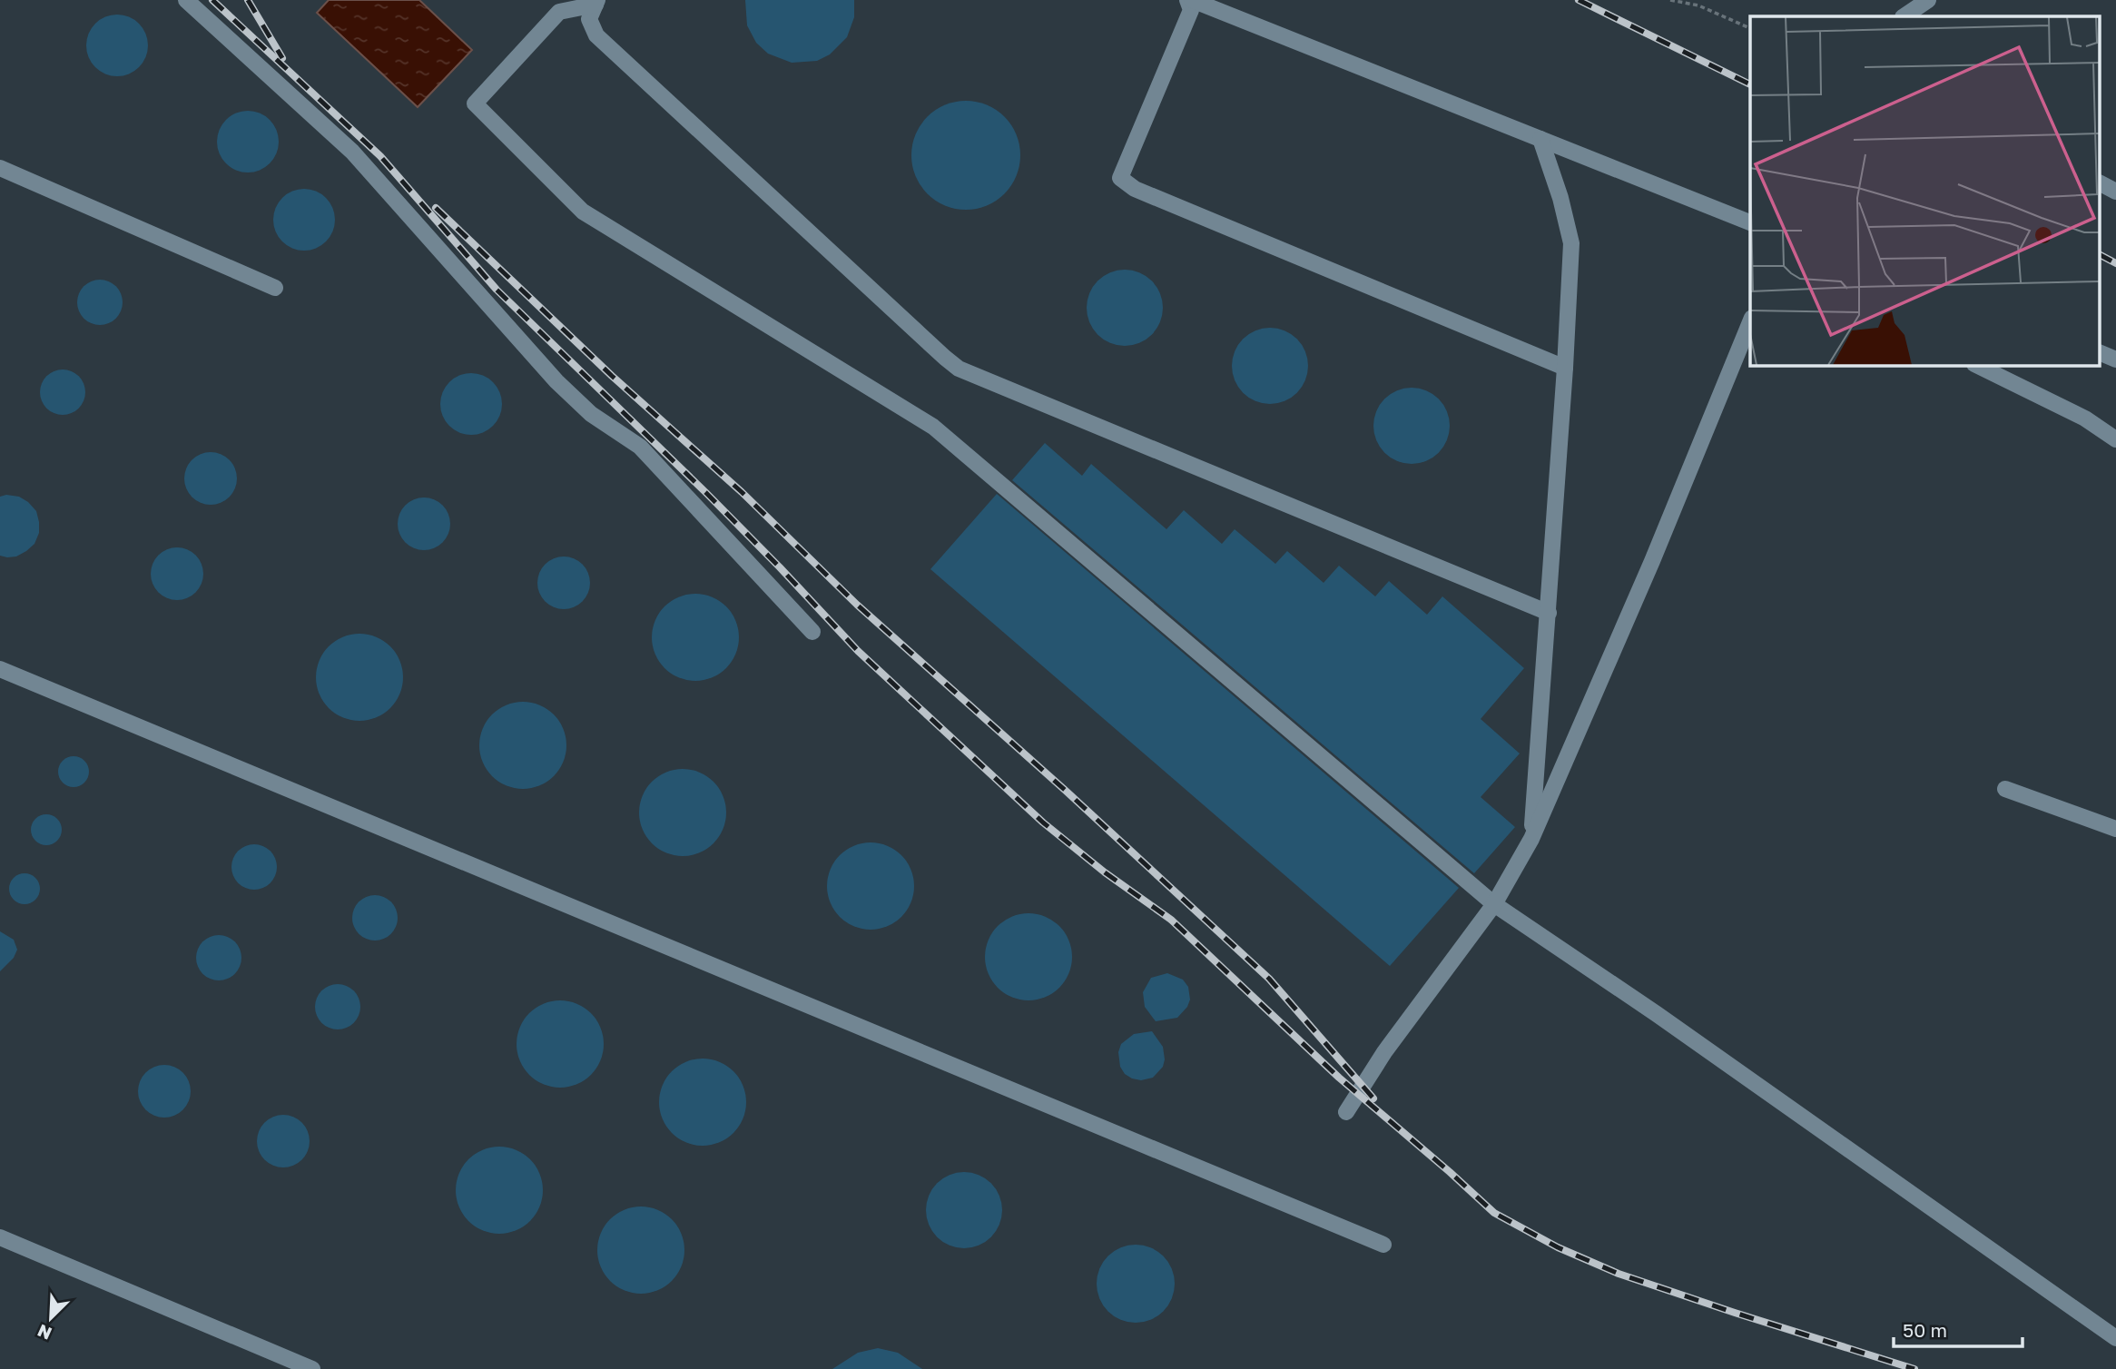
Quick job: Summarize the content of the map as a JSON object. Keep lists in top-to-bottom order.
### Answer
{
  "scale_bar": "50 m",
  "north": "bottom left"
}
